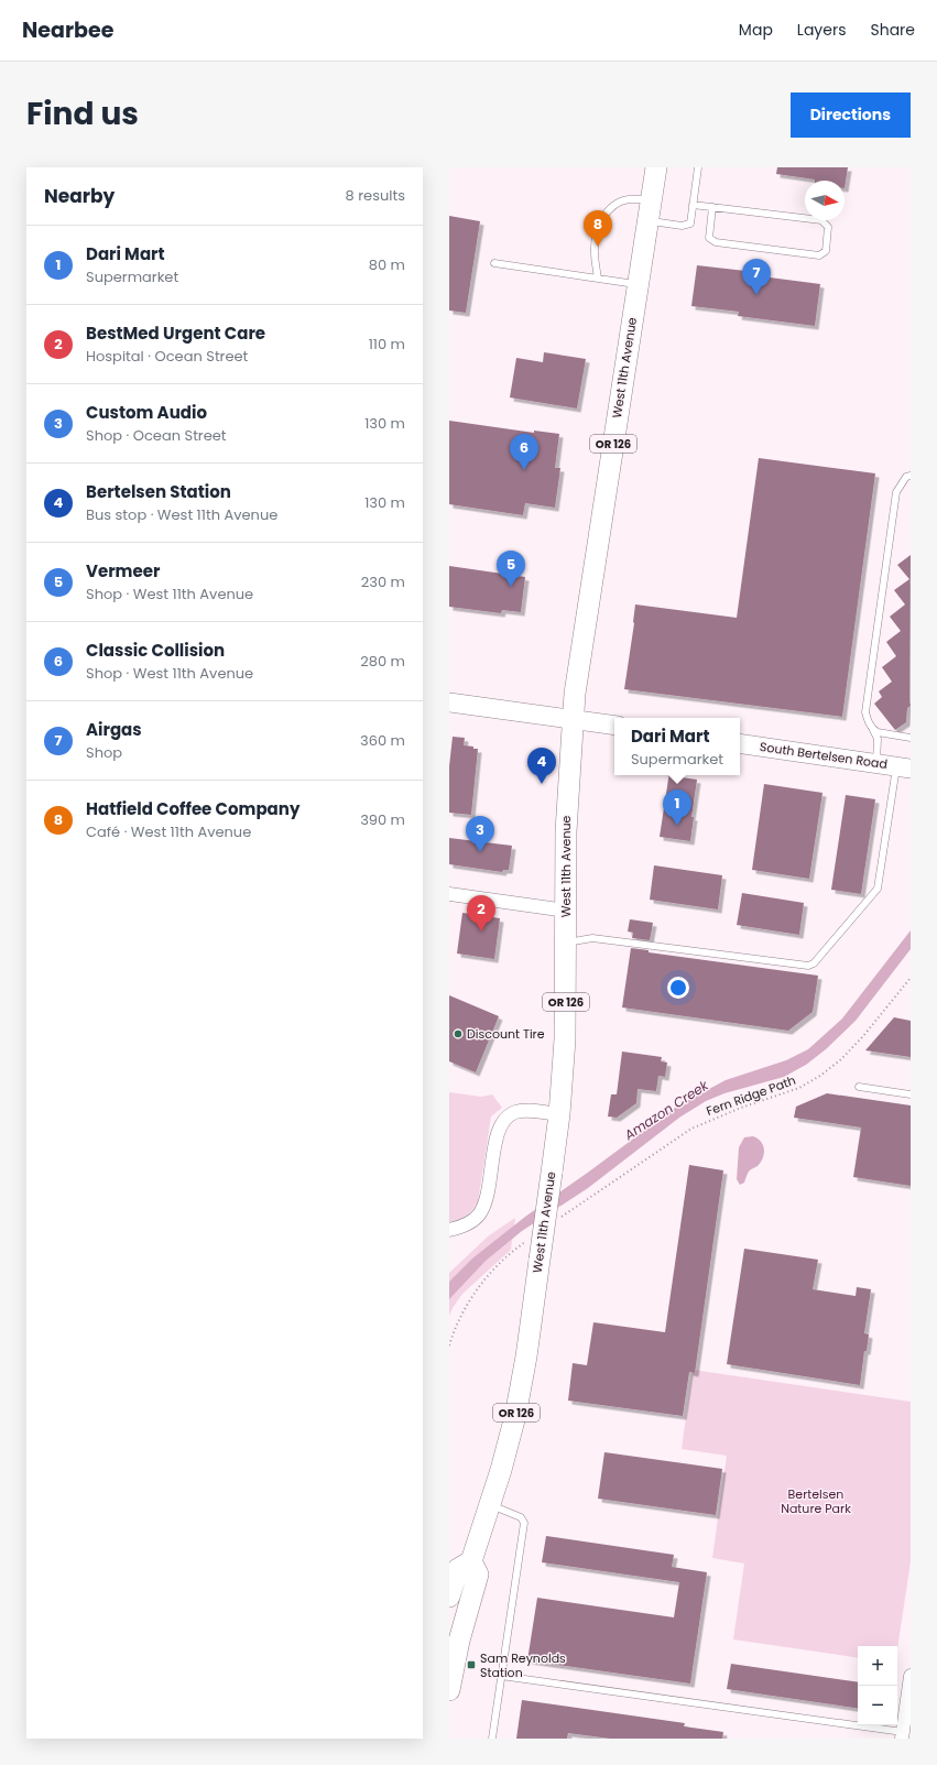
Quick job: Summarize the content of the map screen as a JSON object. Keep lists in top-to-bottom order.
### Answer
{
  "streets": {
    "main road": ["West 11th Avenue", "OR 126"],
    "street": ["South Bertelsen Road"],
    "path": ["Fern Ridge Path"]
  },
  "water": ["Amazon Creek"],
  "parks": ["Bertelsen Nature Park"],
  "places": {
    "other": ["Discount Tire"],
    "transit": ["Sam Reynolds Station"]
  },
  "north": "right",
  "page": {
    "header": "Nearbee",
    "nav": ["Map", "Layers", "Share"],
    "title": "Find us",
    "buttons": "Directions",
    "heading": ["Nearby", "8 results"],
    "pins": [
      "8",
      "7",
      "6",
      "5",
      "4",
      "1",
      "3",
      "2"
    ],
    "list": [
      {
        "mark": "1",
        "name": "Dari Mart",
        "note": "Supermarket",
        "value": "80 m"
      },
      {
        "mark": "2",
        "name": "BestMed Urgent Care",
        "note": "Hospital · Ocean Street",
        "value": "110 m"
      },
      {
        "mark": "3",
        "name": "Custom Audio",
        "note": "Shop · Ocean Street",
        "value": "130 m"
      },
      {
        "mark": "4",
        "name": "Bertelsen Station",
        "note": "Bus stop · West 11th Avenue",
        "value": "130 m"
      },
      {
        "mark": "5",
        "name": "Vermeer",
        "note": "Shop · West 11th Avenue",
        "value": "230 m"
      },
      {
        "mark": "6",
        "name": "Classic Collision",
        "note": "Shop · West 11th Avenue",
        "value": "280 m"
      },
      {
        "mark": "7",
        "name": "Airgas",
        "note": "Shop",
        "value": "360 m"
      },
      {
        "mark": "8",
        "name": "Hatfield Coffee Company",
        "note": "Café · West 11th Avenue",
        "value": "390 m"
      }
    ],
    "popup": ["Dari Mart", "Supermarket"],
    "map_buttons": ["+", "−"]
  }
}
